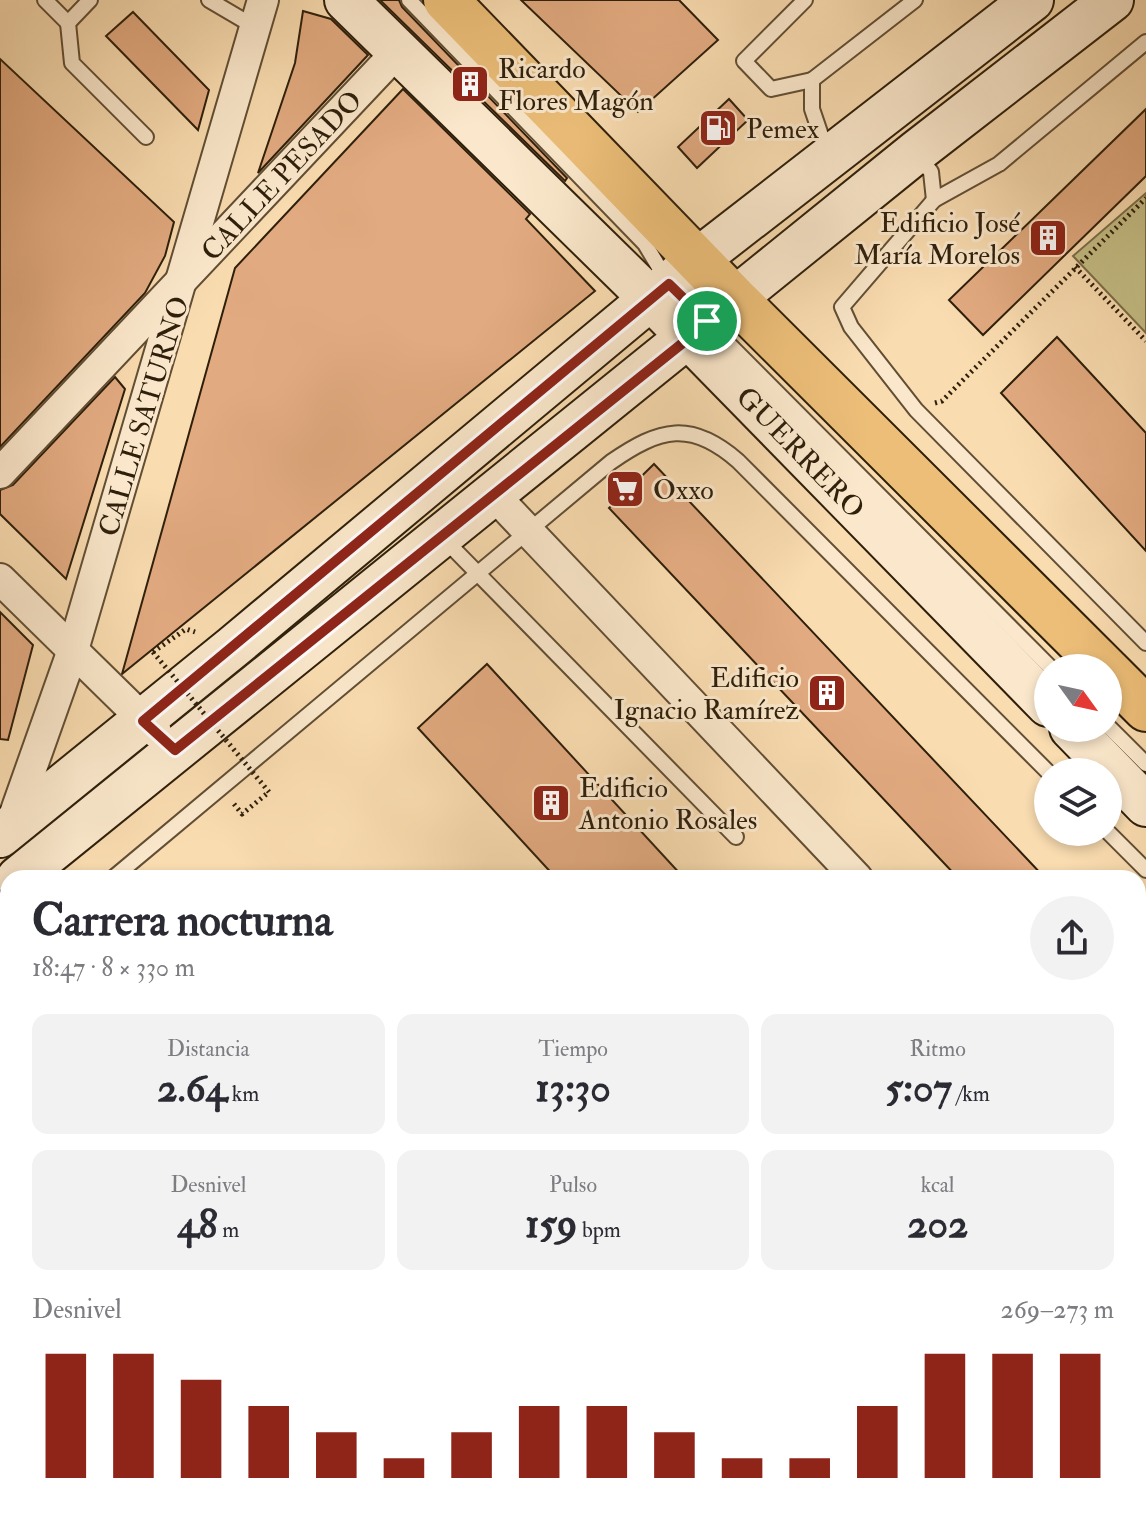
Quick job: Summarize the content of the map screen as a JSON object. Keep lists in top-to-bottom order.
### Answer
{
  "streets": {
    "main road": ["GUERRERO"],
    "street": ["CALLE PESADO", "CALLE SATURNO"]
  },
  "crossings": [
    ["CALLE PESADO", "CALLE SATURNO"],
    ["CALLE PESADO", "GUERRERO"]
  ],
  "places": {
    "building": [
      "Ricardo Flores Magón",
      "Edificio José María Morelos",
      "Edificio Ignacio Ramírez",
      "Edificio Antonio Rosales"
    ],
    "fuel station": ["Pemex"],
    "supermarket": ["Oxxo"]
  },
  "north": "bottom right",
  "page": {
    "heading": ["Carrera nocturna", "18:47 · 8 × 330 m"],
    "stats": [
      ["Distancia", "2.64 km"],
      ["Tiempo", "13:30"],
      ["Ritmo", "5:07 /km"],
      ["Desnivel", "48 m"],
      ["Pulso", "159 bpm"],
      ["kcal", "202"]
    ],
    "chart": ["Desnivel", "269–273 m"]
  }
}
